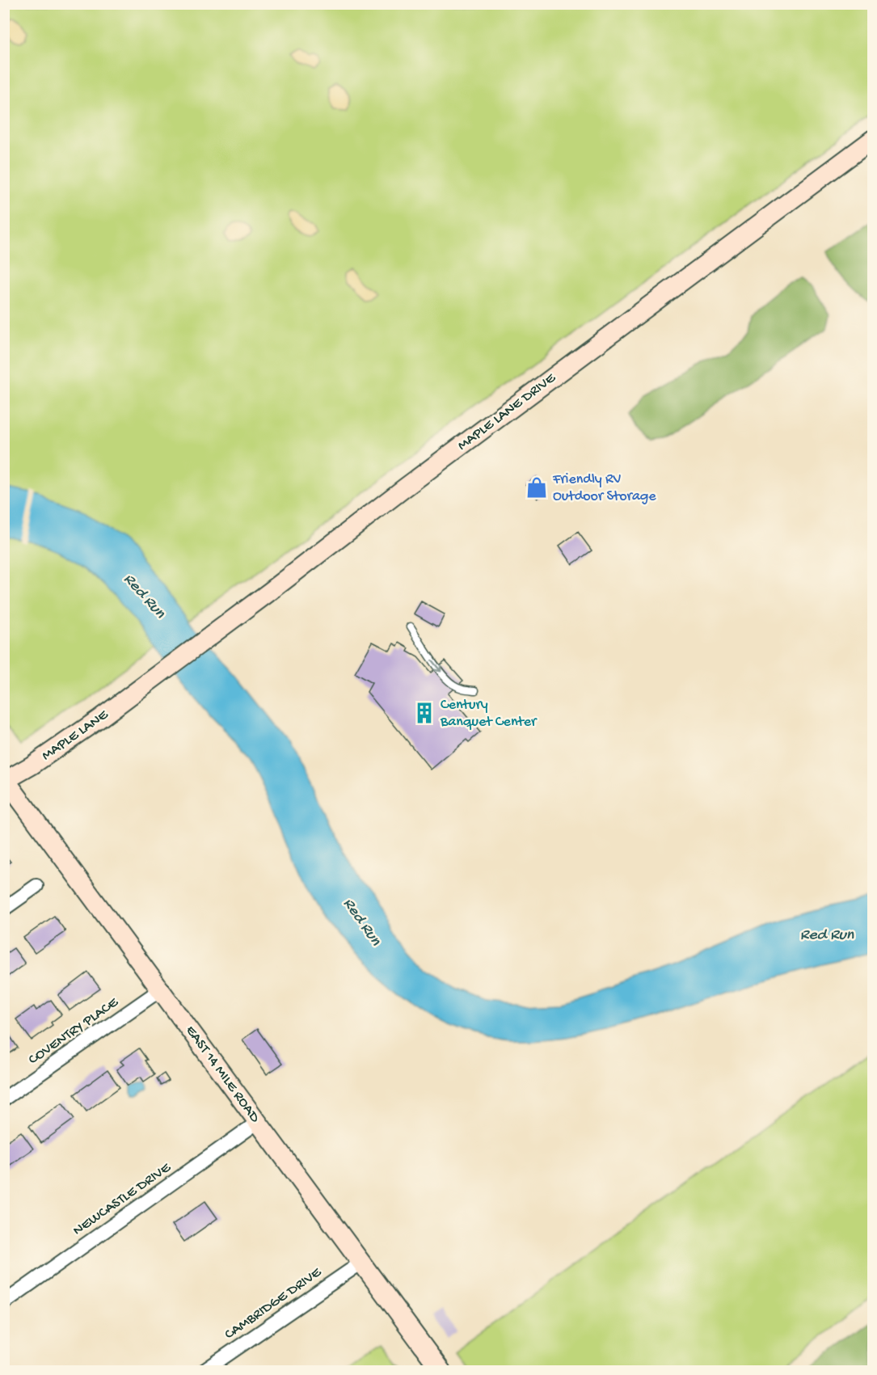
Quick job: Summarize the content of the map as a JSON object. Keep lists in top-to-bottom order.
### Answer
{
  "streets": {
    "street": [
      "MAPLE LANE DRIVE",
      "MAPLE LANE",
      "COVENTRY PLACE",
      "EAST 14 MILE ROAD",
      "NEWCASTLE DRIVE",
      "CAMBRIDGE DRIVE"
    ]
  },
  "crossings": [
    ["MAPLE LANE DRIVE", "MAPLE LANE"],
    ["MAPLE LANE", "EAST 14 MILE ROAD"],
    ["COVENTRY PLACE", "EAST 14 MILE ROAD"],
    ["EAST 14 MILE ROAD", "NEWCASTLE DRIVE"],
    ["EAST 14 MILE ROAD", "CAMBRIDGE DRIVE"]
  ],
  "water": ["Red Run"],
  "places": {
    "shop": ["Friendly RV Outdoor Storage"],
    "building": ["Century Banquet Center"]
  }
}
